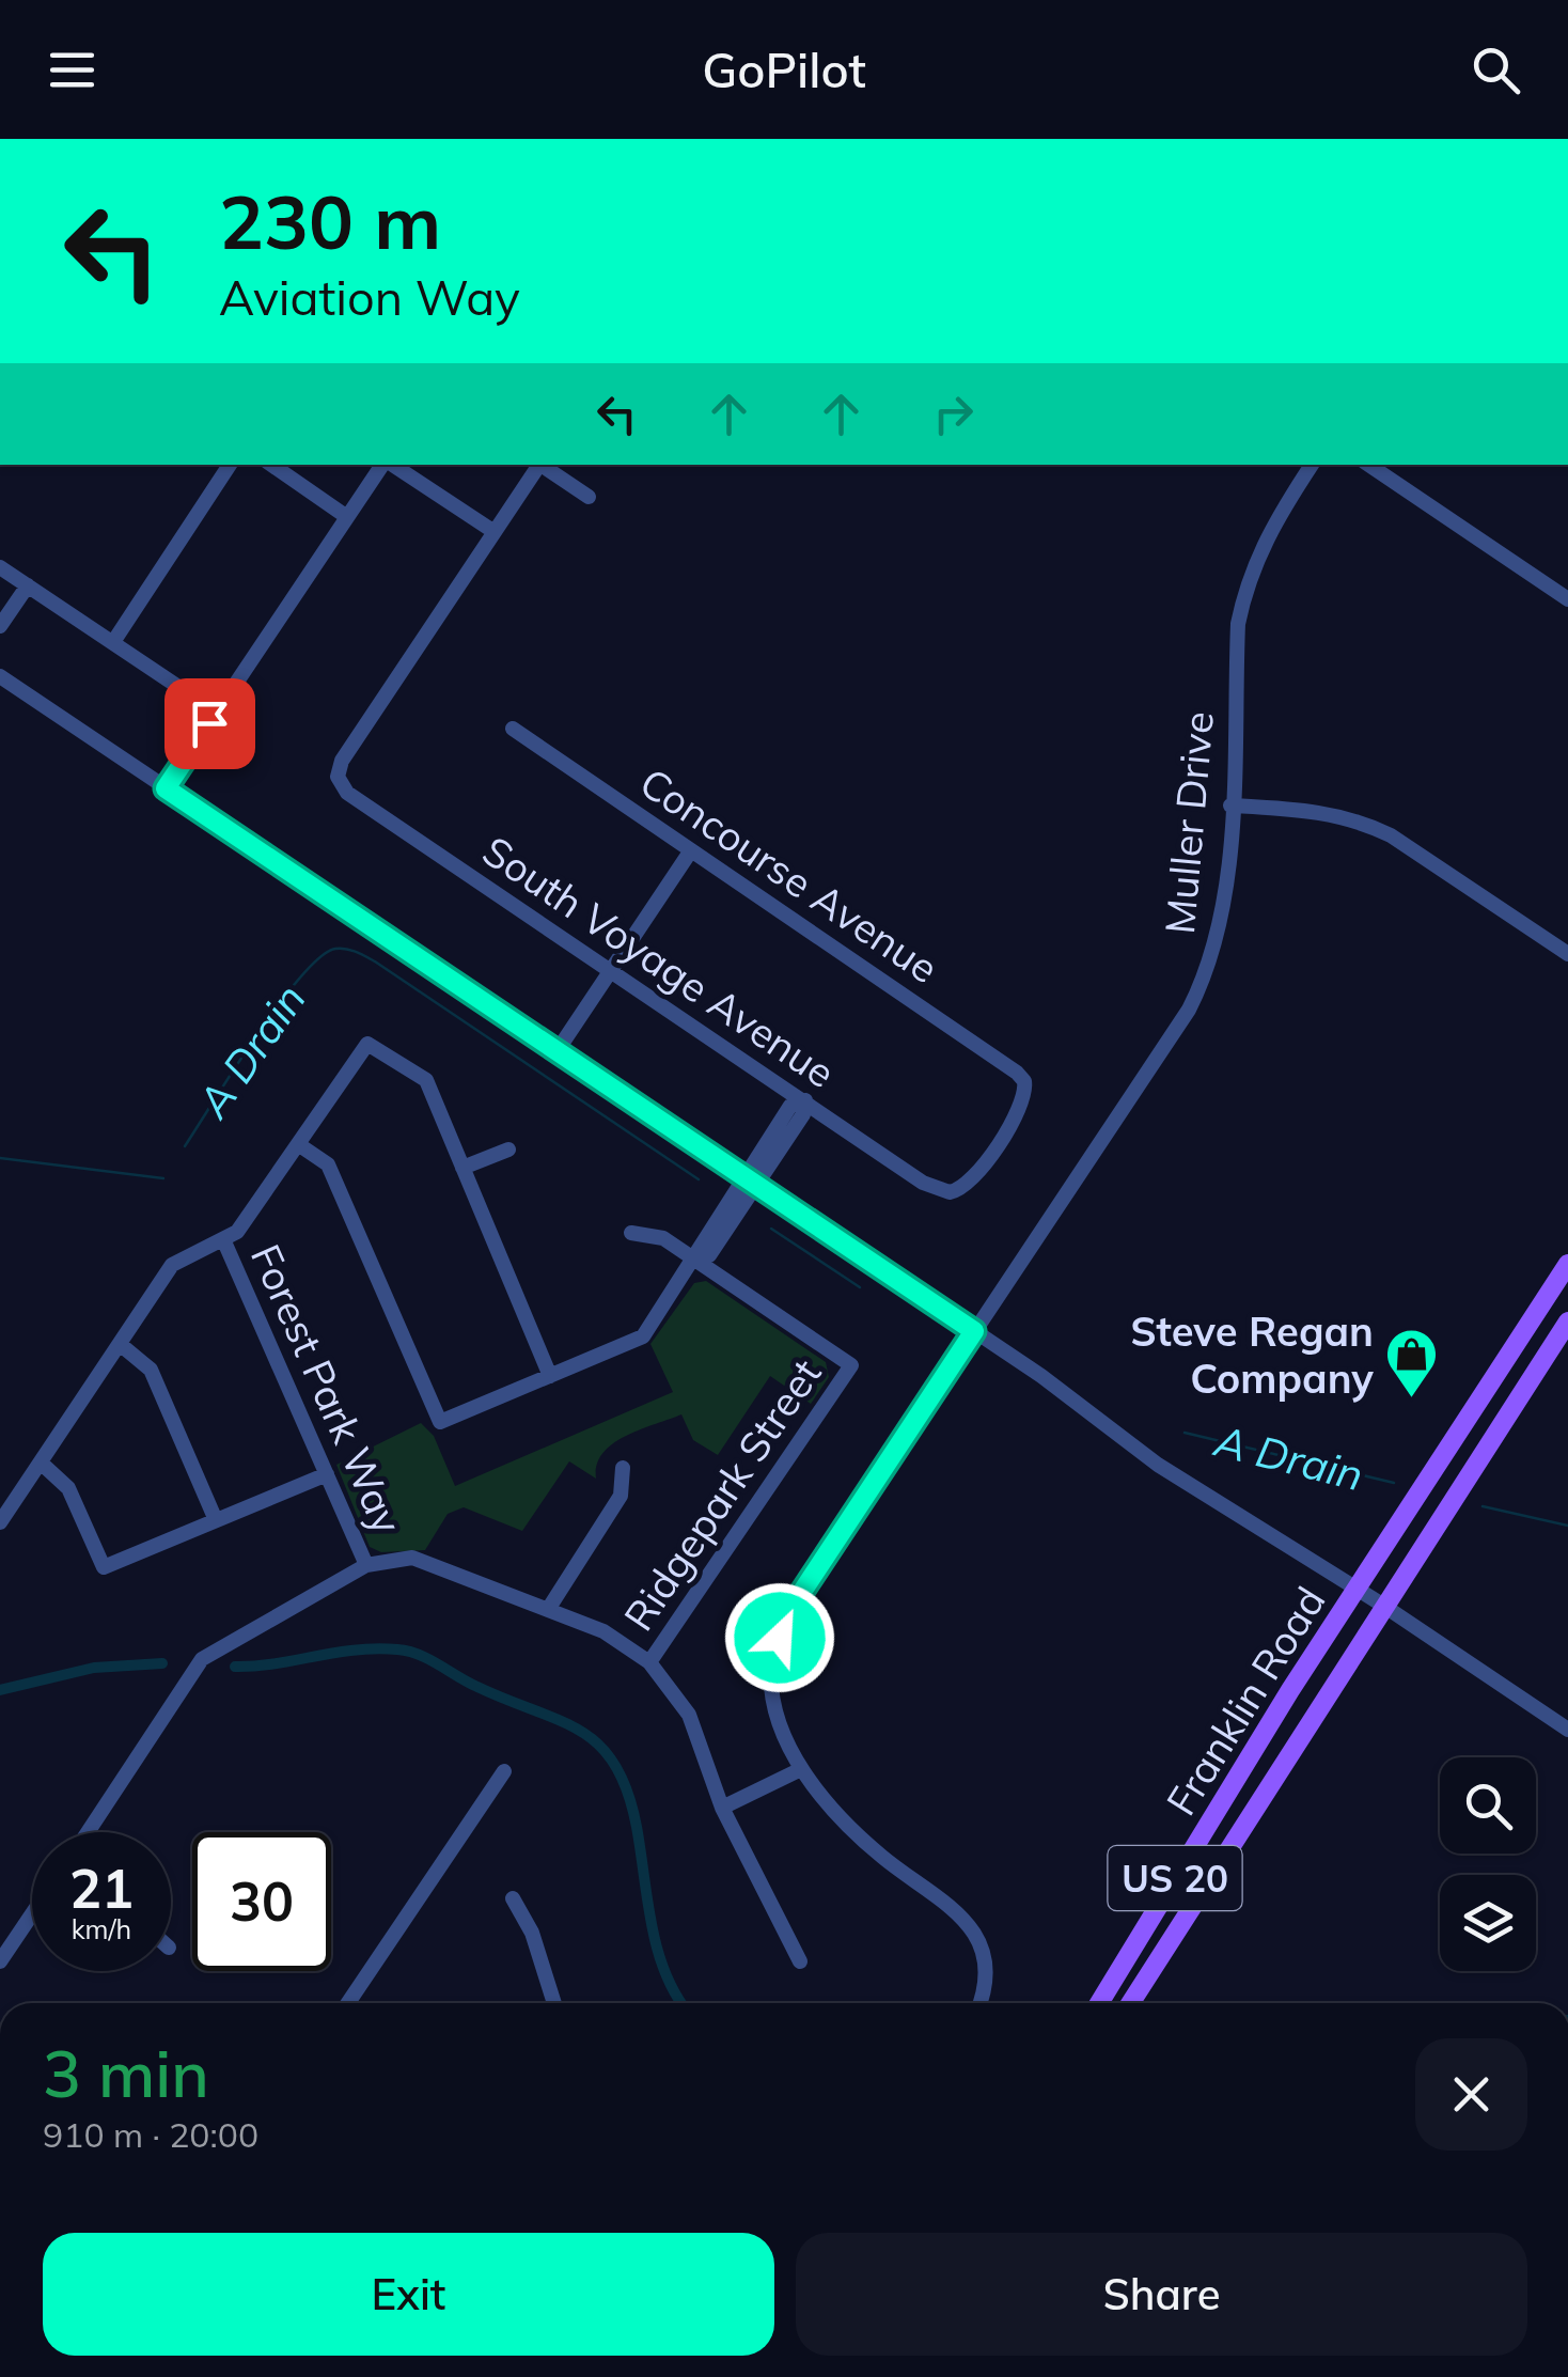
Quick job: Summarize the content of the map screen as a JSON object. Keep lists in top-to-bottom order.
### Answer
{
  "streets": {
    "main road": ["Franklin Road", "US 20"],
    "street": [
      "Muller Drive",
      "Concourse Avenue",
      "South Voyage Avenue",
      "Forest Park Way",
      "Ridgepark Street"
    ]
  },
  "crossings": [
    ["Concourse Avenue", "South Voyage Avenue"],
    ["Franklin Road", "US 20"]
  ],
  "water": ["A Drain"],
  "places": {
    "shop": ["Steve Regan Company"]
  },
  "page": {
    "header": "GoPilot",
    "turn": ["230 m", "Aviation Way"],
    "speed": "21 km/h",
    "limit": "30",
    "heading": ["3 min", "910 m · 20:00"],
    "buttons": ["Exit", "Share"]
  }
}
